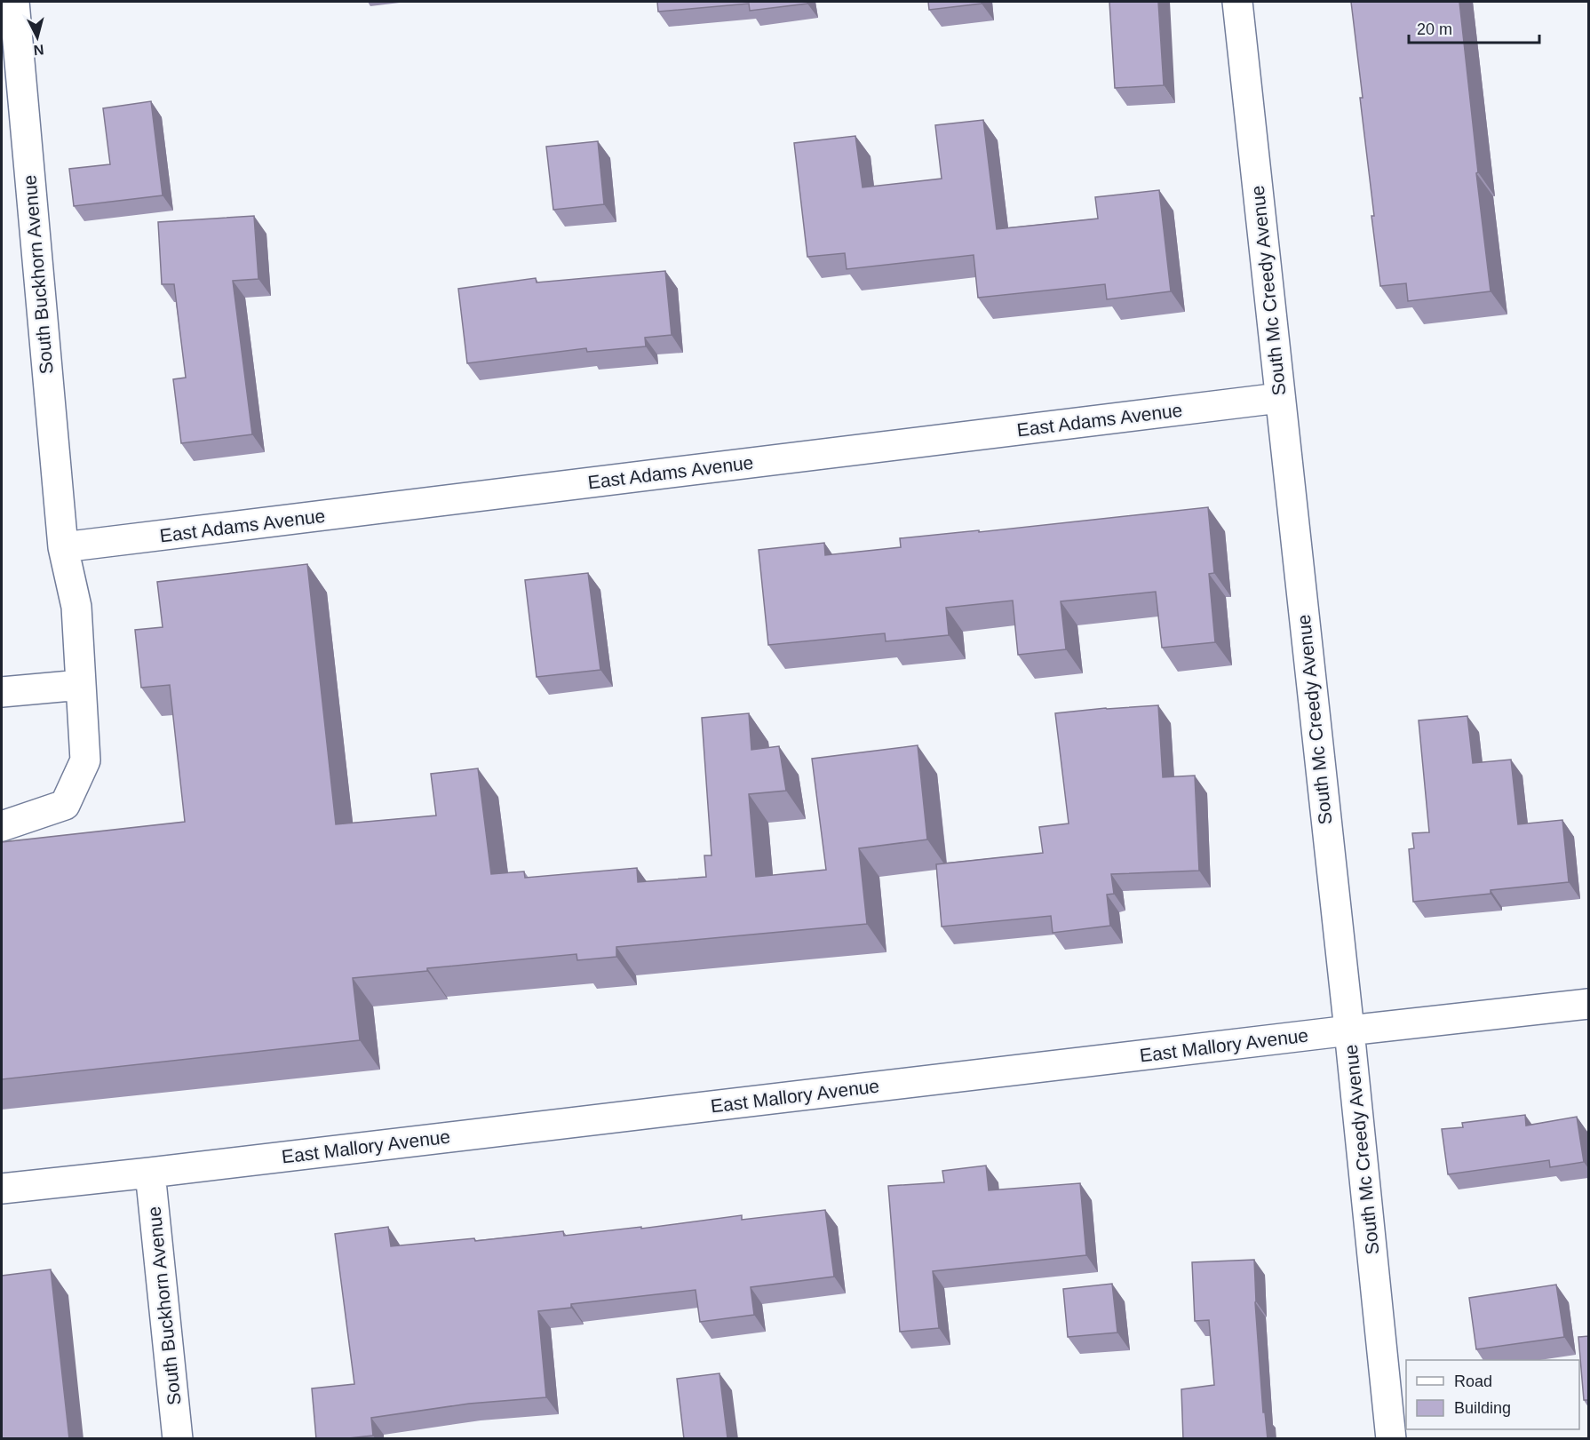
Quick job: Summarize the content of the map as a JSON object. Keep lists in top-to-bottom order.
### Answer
{
  "streets": {
    "street": [
      "South Buckhorn Avenue",
      "South Mc Creedy Avenue",
      "East Adams Avenue",
      "East Mallory Avenue"
    ]
  },
  "crossings": [
    ["South Buckhorn Avenue", "East Adams Avenue"],
    ["South Buckhorn Avenue", "East Mallory Avenue"],
    ["South Mc Creedy Avenue", "East Adams Avenue"],
    ["South Mc Creedy Avenue", "East Mallory Avenue"]
  ],
  "legend": ["Road", "Building"],
  "scale_bar": "20 m",
  "north": "bottom"
}
